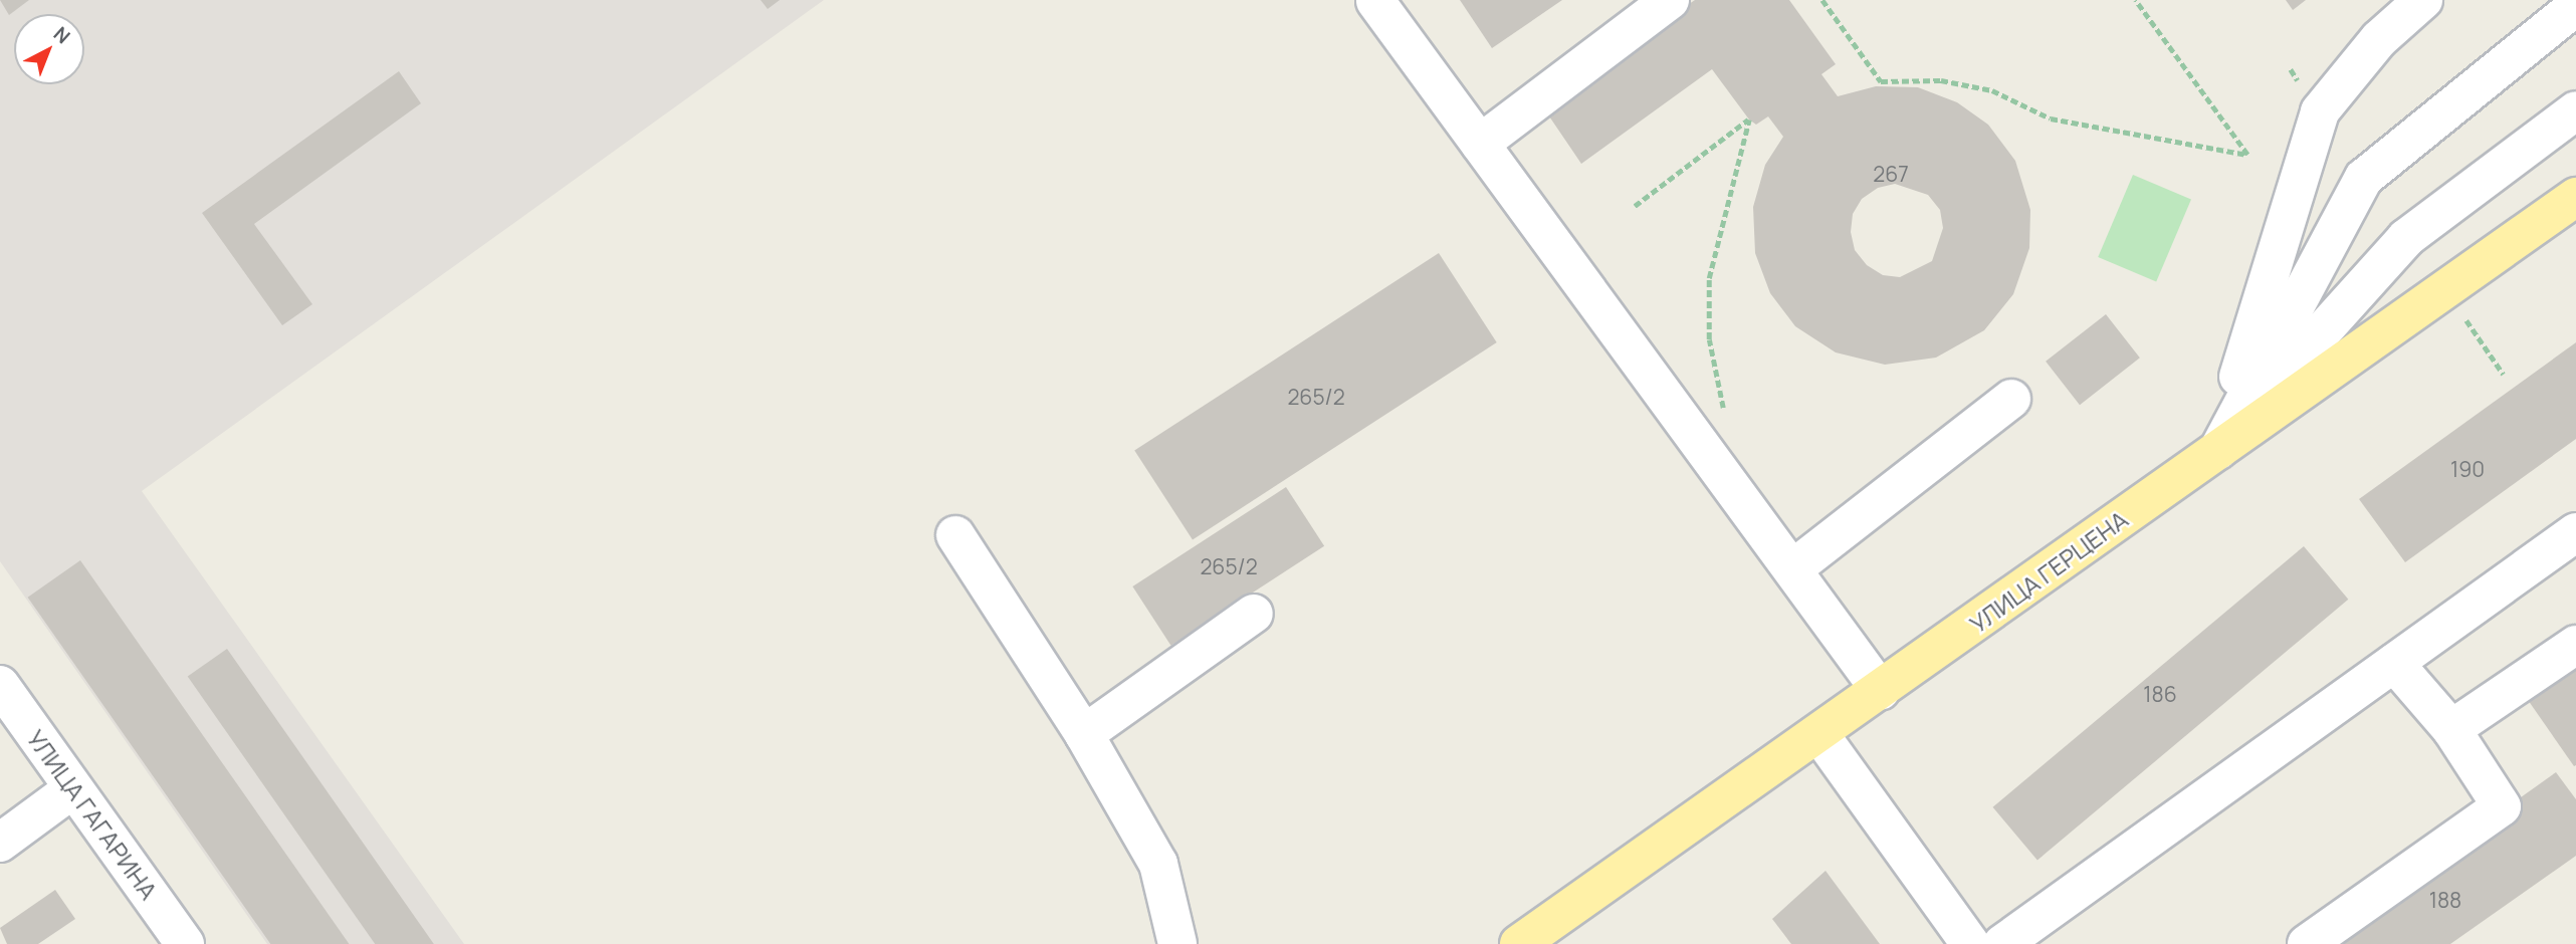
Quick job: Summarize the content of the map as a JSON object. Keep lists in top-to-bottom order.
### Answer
{
  "streets": {
    "main road": ["УЛИЦА ГЕРЦЕНА"],
    "street": ["УЛИЦА ГАГАРИНА"]
  },
  "house_numbers": [
    "267",
    "265/2",
    "190",
    "265/2",
    "186",
    "188"
  ],
  "north": "top right"
}
